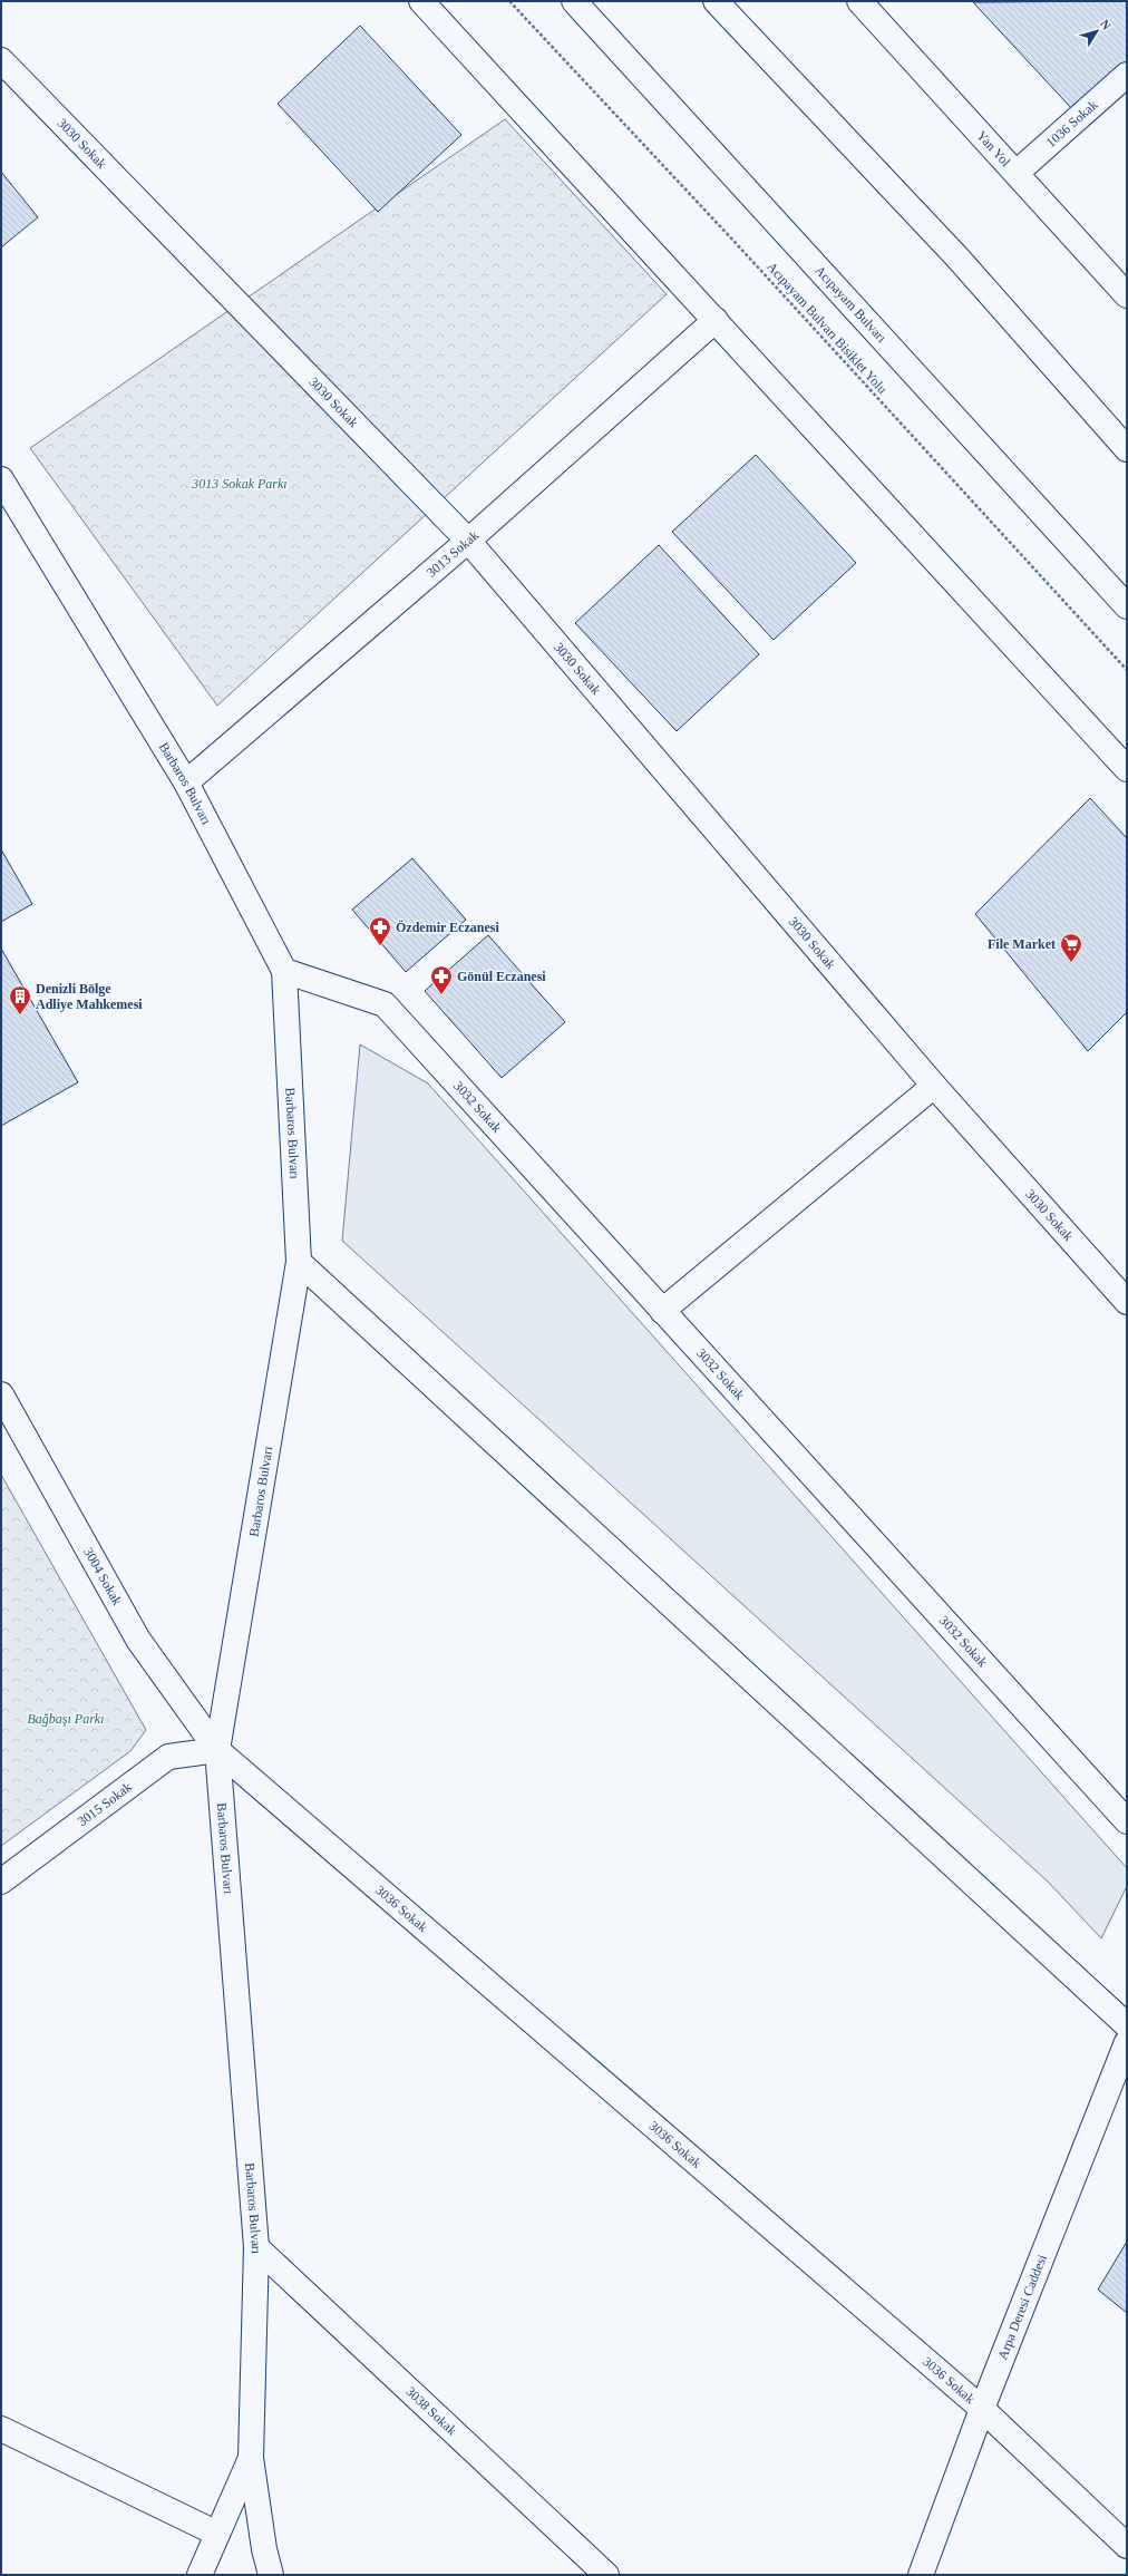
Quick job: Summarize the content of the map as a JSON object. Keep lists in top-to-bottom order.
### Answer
{
  "streets": {
    "street": [
      "1036 Sokak",
      "3030 Sokak",
      "Yan Yol",
      "Acıpayam Bulvarı",
      "3013 Sokak",
      "Barbaros Bulvarı",
      "3032 Sokak",
      "3004 Sokak",
      "3015 Sokak",
      "3036 Sokak",
      "Arpa Deresi Caddesi",
      "3038 Sokak"
    ],
    "path": ["Acıpayam Bulvarı Bisiklet Yolu"]
  },
  "crossings": [
    ["1036 Sokak", "Yan Yol"],
    ["3030 Sokak", "3013 Sokak"],
    ["3013 Sokak", "Barbaros Bulvarı"],
    ["Barbaros Bulvarı", "3032 Sokak"],
    ["Barbaros Bulvarı", "3004 Sokak"],
    ["Barbaros Bulvarı", "3015 Sokak"],
    ["Barbaros Bulvarı", "3036 Sokak"],
    ["Barbaros Bulvarı", "3038 Sokak"],
    ["3004 Sokak", "3015 Sokak"],
    ["3004 Sokak", "3036 Sokak"],
    ["3015 Sokak", "3036 Sokak"],
    ["3036 Sokak", "Arpa Deresi Caddesi"]
  ],
  "parks": ["3013 Sokak Parkı", "Bağbaşı Parkı"],
  "places": {
    "pharmacy": ["Özdemir Eczanesi", "Gönül Eczanesi"],
    "supermarket": ["File Market"],
    "building": ["Denizli Bölge Adliye Mahkemesi"]
  },
  "north": "top right"
}
